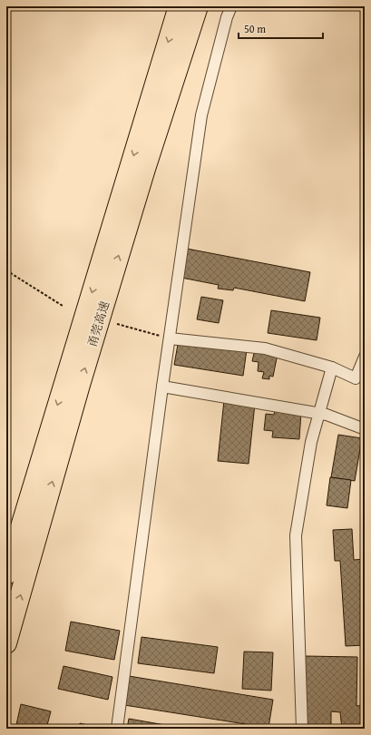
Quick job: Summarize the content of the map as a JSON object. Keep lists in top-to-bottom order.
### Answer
{
  "streets": {
    "highway": ["甬莞高速"]
  },
  "scale_bar": "50 m"
}
